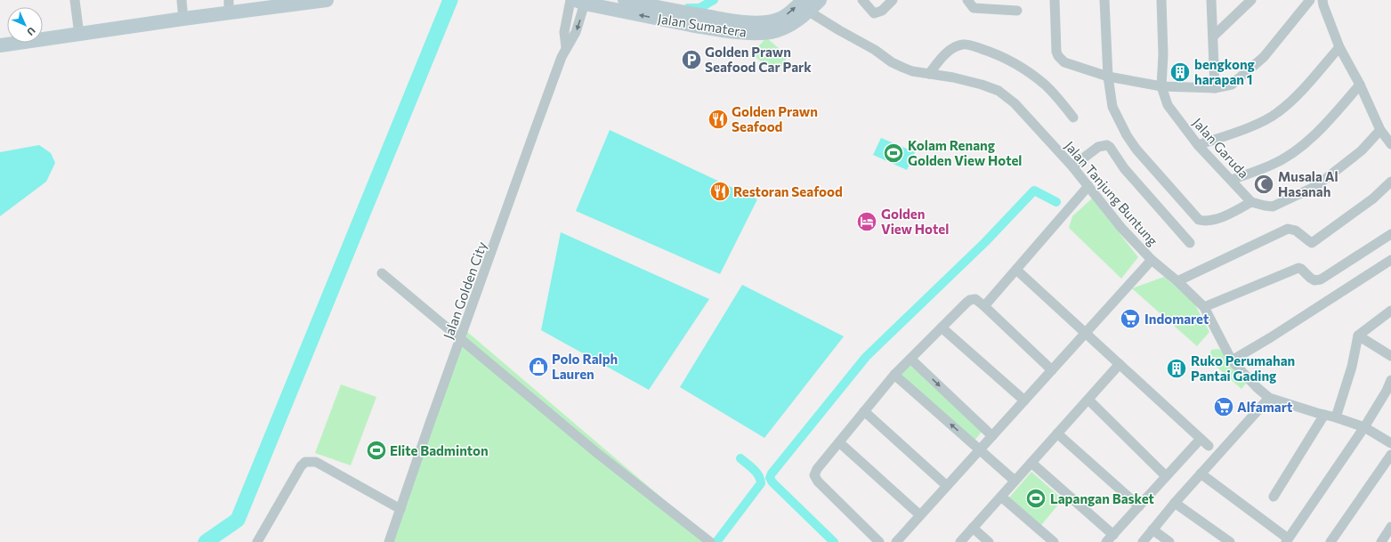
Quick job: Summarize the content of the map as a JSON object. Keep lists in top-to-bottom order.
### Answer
{
  "streets": {
    "main road": ["Jalan Sumatera"],
    "street": ["Jalan Garuda", "Jalan Tanjung Buntung", "Jalan Golden City"]
  },
  "crossings": [
    ["Jalan Sumatera", "Jalan Tanjung Buntung"],
    ["Jalan Sumatera", "Jalan Golden City"]
  ],
  "places": {
    "parking": ["Golden Prawn Seafood Car Park"],
    "building": ["bengkong harapan 1", "Ruko Perumahan Pantai Gading"],
    "restaurant": ["Golden Prawn Seafood", "Restoran Seafood"],
    "sports": ["Kolam Renang Golden View Hotel", "Elite Badminton", "Lapangan Basket"],
    "mosque": ["Musala Al Hasanah"],
    "hotel": ["Golden View Hotel"],
    "supermarket": ["Indomaret", "Alfamart"],
    "shop": ["Polo Ralph Lauren"]
  },
  "north": "bottom right"
}
